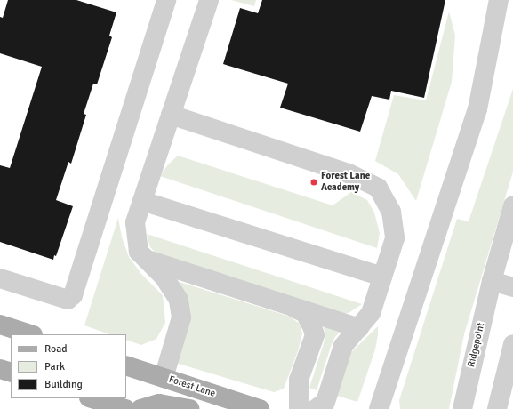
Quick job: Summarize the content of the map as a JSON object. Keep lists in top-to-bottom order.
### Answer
{
  "streets": {
    "main road": ["Forest Lane"],
    "street": ["Ridgepoint"]
  },
  "places": ["Forest Lane Academy"],
  "legend": ["Road", "Park", "Building"]
}
